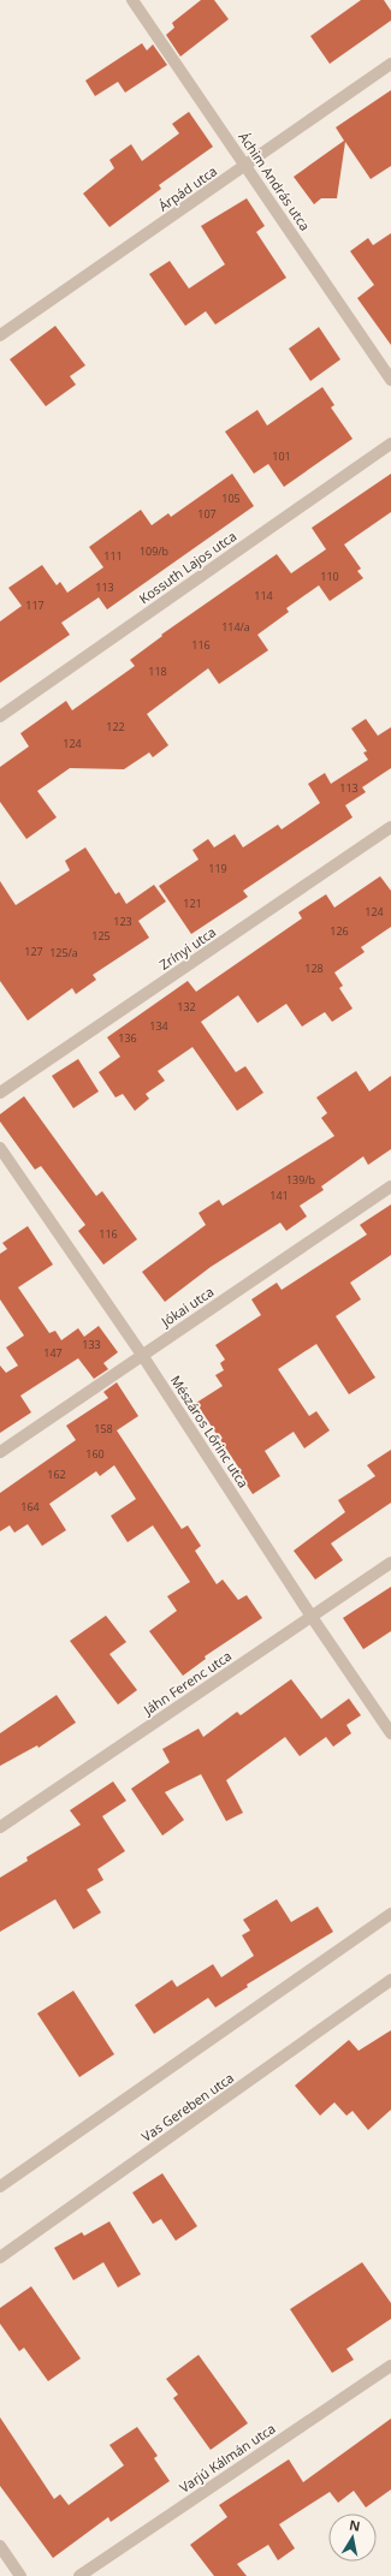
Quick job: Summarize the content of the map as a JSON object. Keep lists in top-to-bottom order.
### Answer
{
  "streets": {
    "street": [
      "Áchim András utca",
      "Árpád utca",
      "Kossuth Lajos utca",
      "Zrínyi utca",
      "Jókai utca",
      "Mészáros Lőrinc utca",
      "Jáhn Ferenc utca",
      "Vas Gereben utca",
      "Varjú Kálmán utca"
    ]
  },
  "crossings": [
    ["Áchim András utca", "Árpád utca"],
    ["Jókai utca", "Mészáros Lőrinc utca"],
    ["Mészáros Lőrinc utca", "Jáhn Ferenc utca"]
  ],
  "house_numbers": [
    "101",
    "105",
    "107",
    "109/b",
    "111",
    "110",
    "113",
    "114",
    "117",
    "114/a",
    "116",
    "118",
    "122",
    "124",
    "113",
    "119",
    "121",
    "124",
    "123",
    "126",
    "125",
    "127",
    "125/a",
    "128",
    "132",
    "134",
    "136",
    "139/b",
    "141",
    "116",
    "133",
    "147",
    "158",
    "160",
    "162",
    "164"
  ],
  "north": "top"
}
